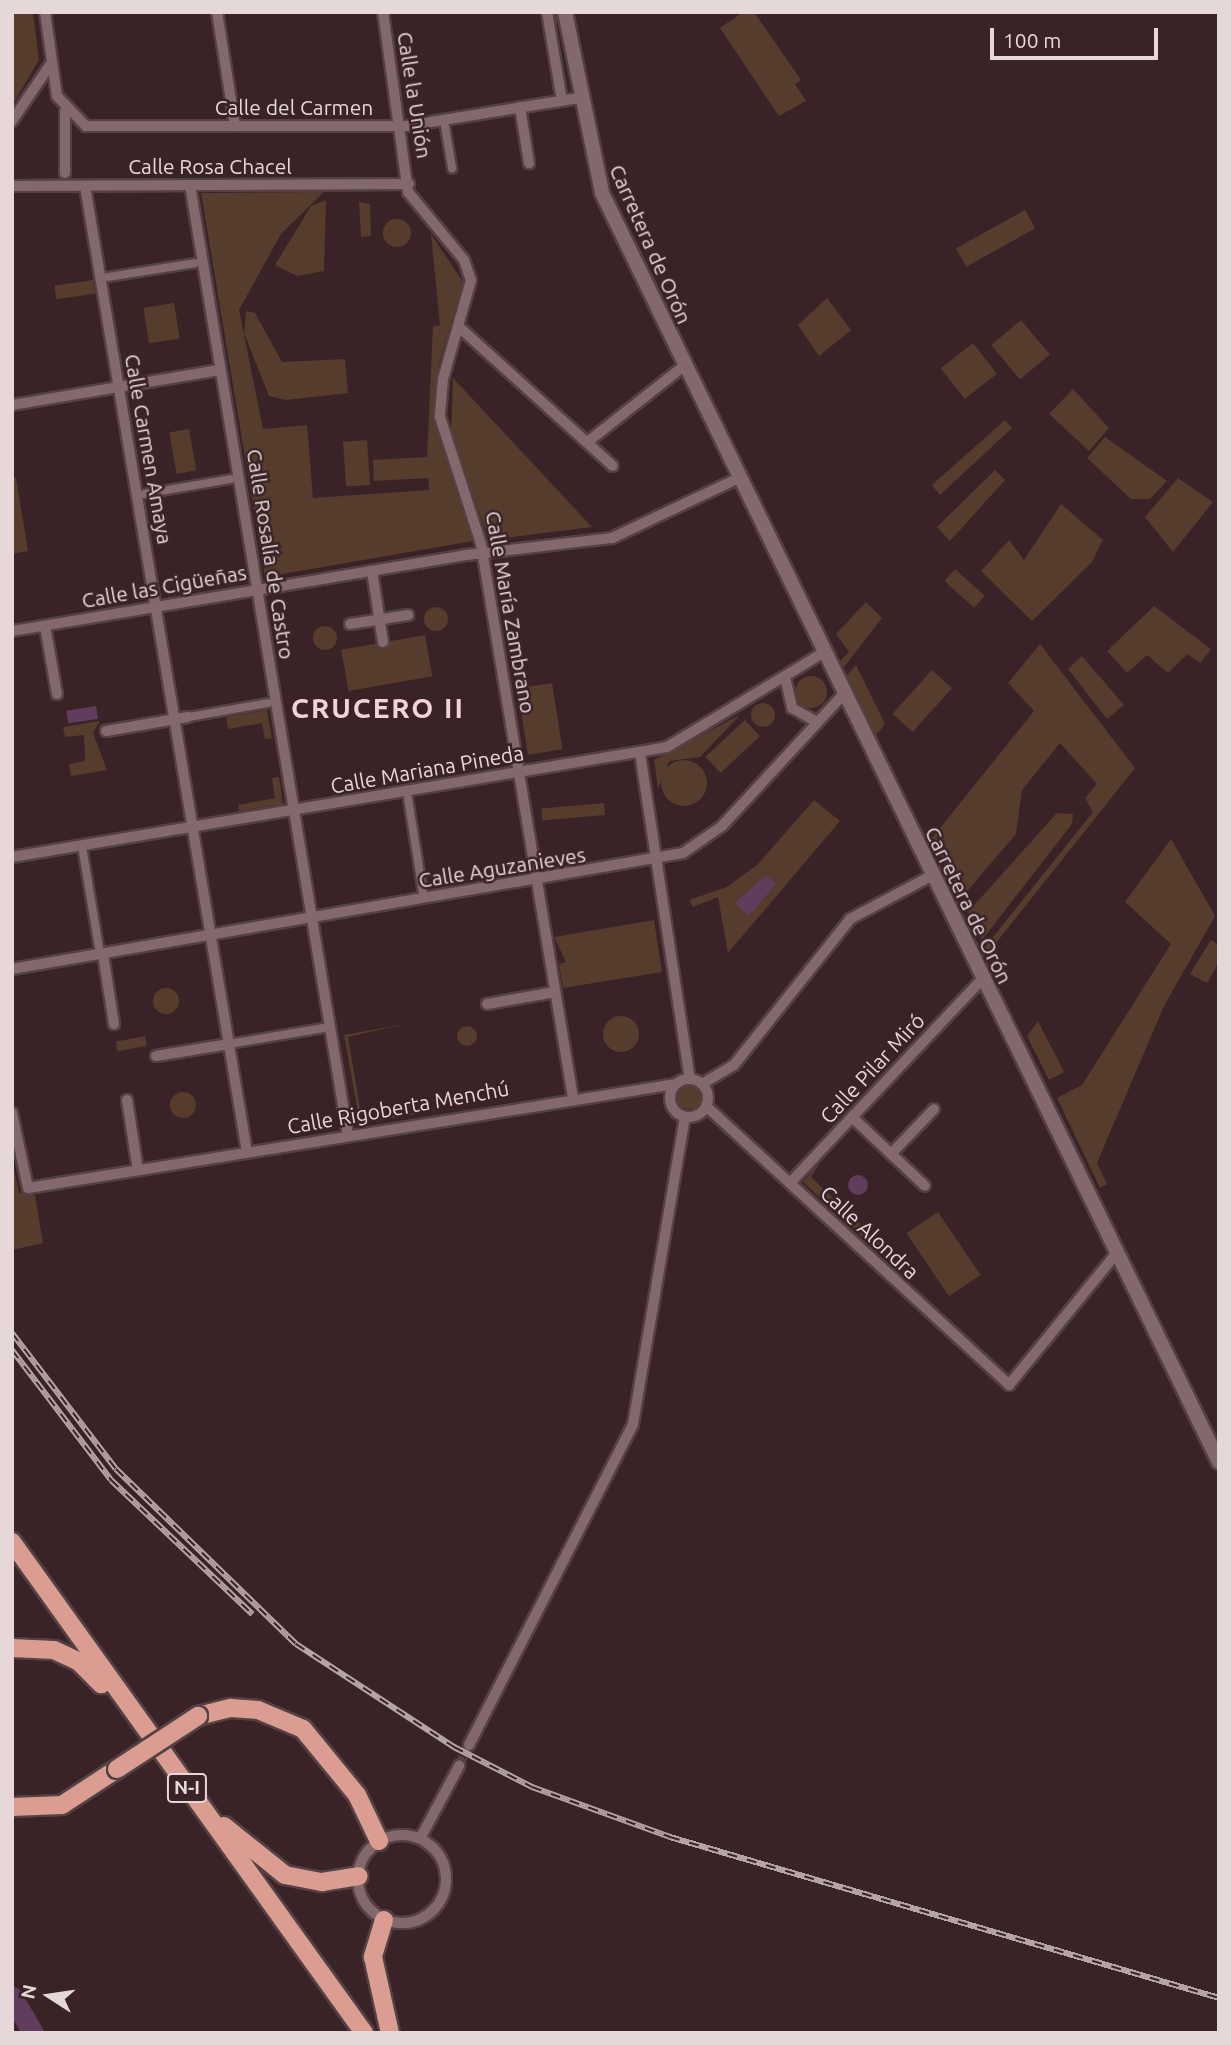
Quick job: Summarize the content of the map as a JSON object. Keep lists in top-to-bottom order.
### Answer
{
  "streets": {
    "highway": ["N-I"],
    "street": [
      "Calle la Unión",
      "Calle del Carmen",
      "Calle Rosa Chacel",
      "Carretera de Orón",
      "Calle Carmen Amaya",
      "Calle Rosalía de Castro",
      "Calle las Cigüeñas",
      "Calle María Zambrano",
      "Calle Mariana Pineda",
      "Calle Aguzanieves",
      "Calle Pilar Miró",
      "Calle Rigoberta Menchú",
      "Calle Alondra"
    ]
  },
  "crossings": [
    ["Calle la Unión", "Calle del Carmen"],
    ["Calle la Unión", "Calle Rosa Chacel"],
    ["Calle la Unión", "Calle María Zambrano"],
    ["Calle del Carmen", "Carretera de Orón"],
    ["Calle Rosa Chacel", "Calle Carmen Amaya"],
    ["Calle Rosa Chacel", "Calle Rosalía de Castro"],
    ["Calle Rosa Chacel", "Calle María Zambrano"],
    ["Carretera de Orón", "Calle las Cigüeñas"],
    ["Carretera de Orón", "Calle Mariana Pineda"],
    ["Carretera de Orón", "Calle Aguzanieves"],
    ["Carretera de Orón", "Calle Pilar Miró"],
    ["Carretera de Orón", "Calle Alondra"],
    ["Calle Carmen Amaya", "Calle las Cigüeñas"],
    ["Calle Carmen Amaya", "Calle Mariana Pineda"],
    ["Calle Carmen Amaya", "Calle Aguzanieves"],
    ["Calle Carmen Amaya", "Calle Rigoberta Menchú"],
    ["Calle Rosalía de Castro", "Calle las Cigüeñas"],
    ["Calle Rosalía de Castro", "Calle Mariana Pineda"],
    ["Calle Rosalía de Castro", "Calle Aguzanieves"],
    ["Calle Rosalía de Castro", "Calle Rigoberta Menchú"],
    ["Calle las Cigüeñas", "Calle María Zambrano"],
    ["Calle María Zambrano", "Calle Mariana Pineda"],
    ["Calle María Zambrano", "Calle Aguzanieves"],
    ["Calle María Zambrano", "Calle Rigoberta Menchú"],
    ["Calle Pilar Miró", "Calle Alondra"],
    ["Calle Rigoberta Menchú", "Calle Alondra"]
  ],
  "districts": ["CRUCERO II"],
  "scale_bar": "100 m",
  "north": "left"
}
